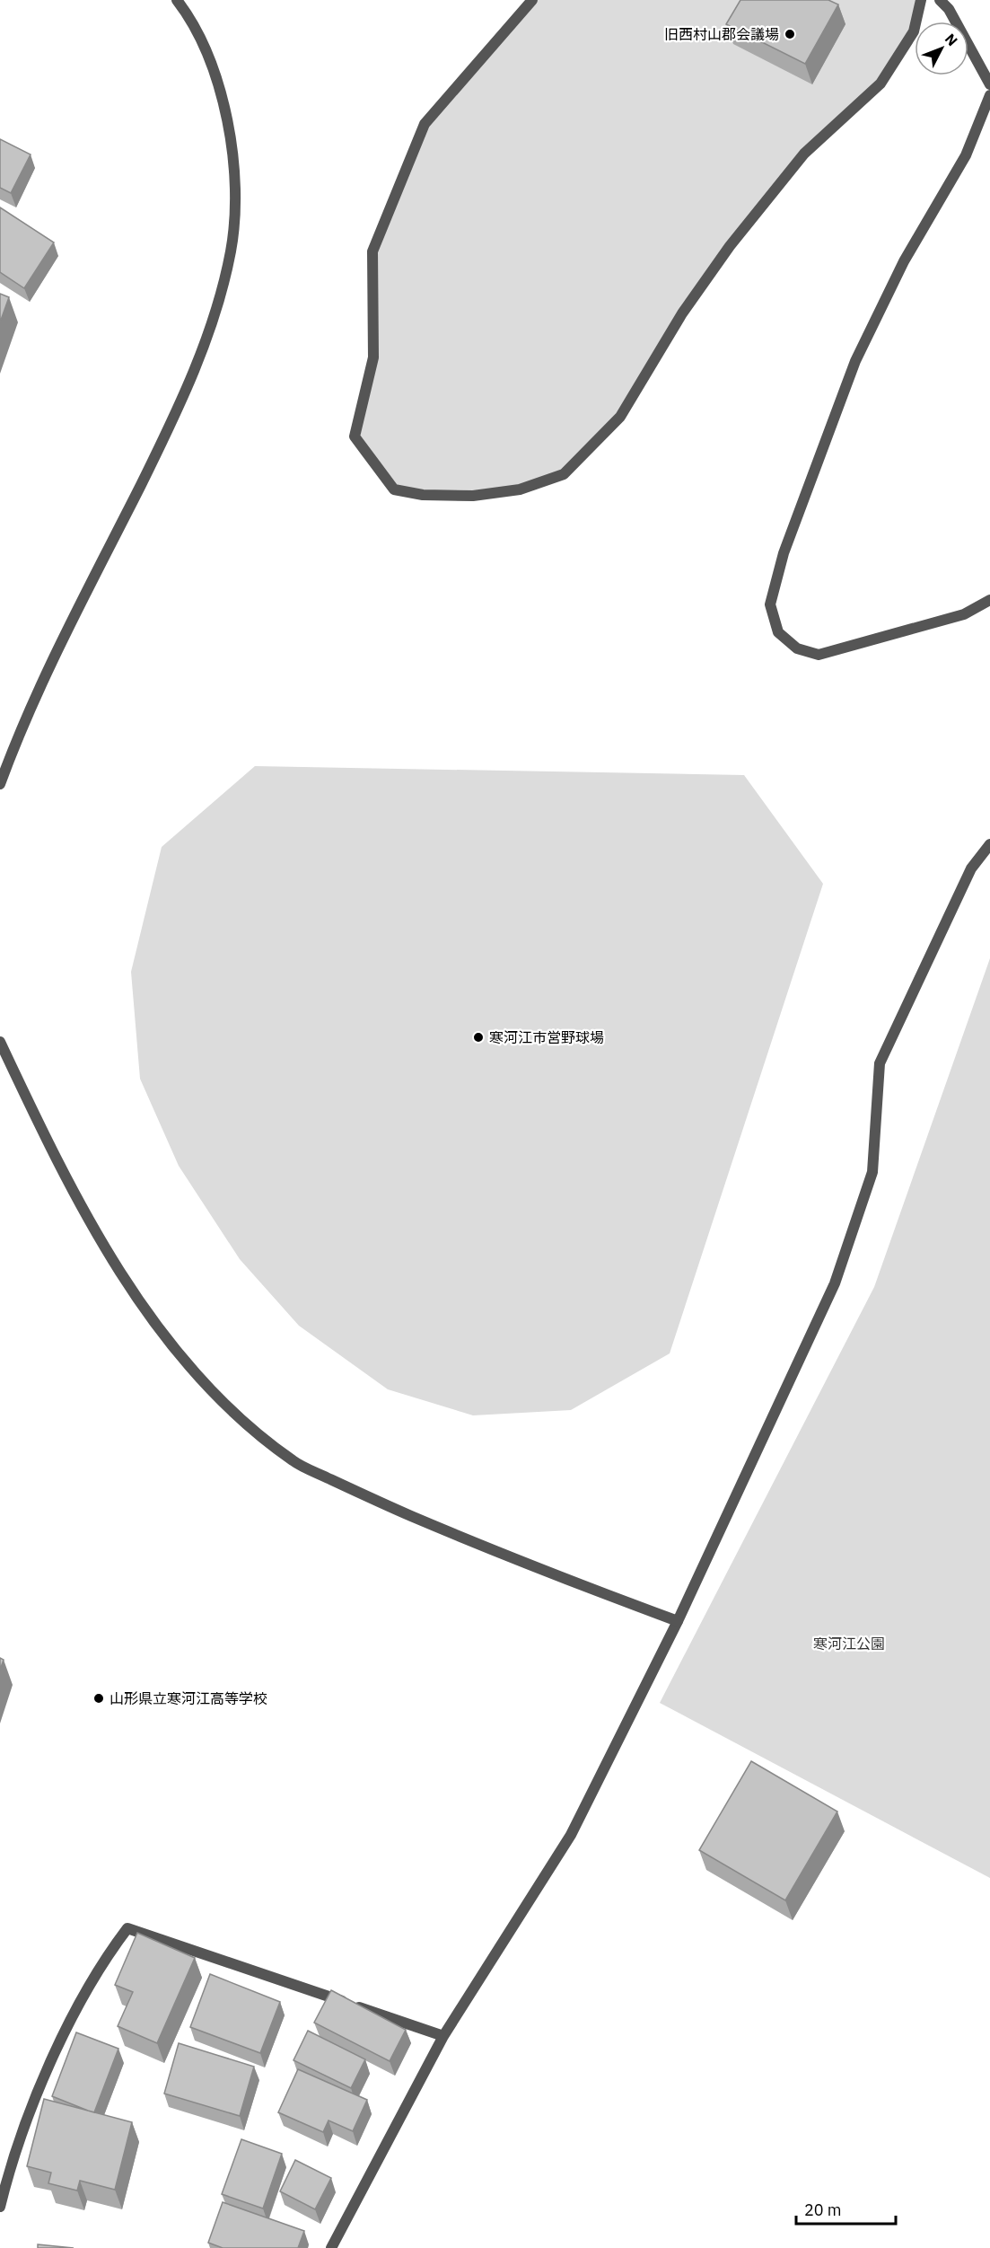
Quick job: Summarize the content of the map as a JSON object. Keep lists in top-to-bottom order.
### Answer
{
  "parks": ["寒河江公園"],
  "places": ["旧西村山郡会議場", "寒河江市営野球場", "山形県立寒河江高等学校"],
  "scale_bar": "20 m",
  "north": "top right"
}
